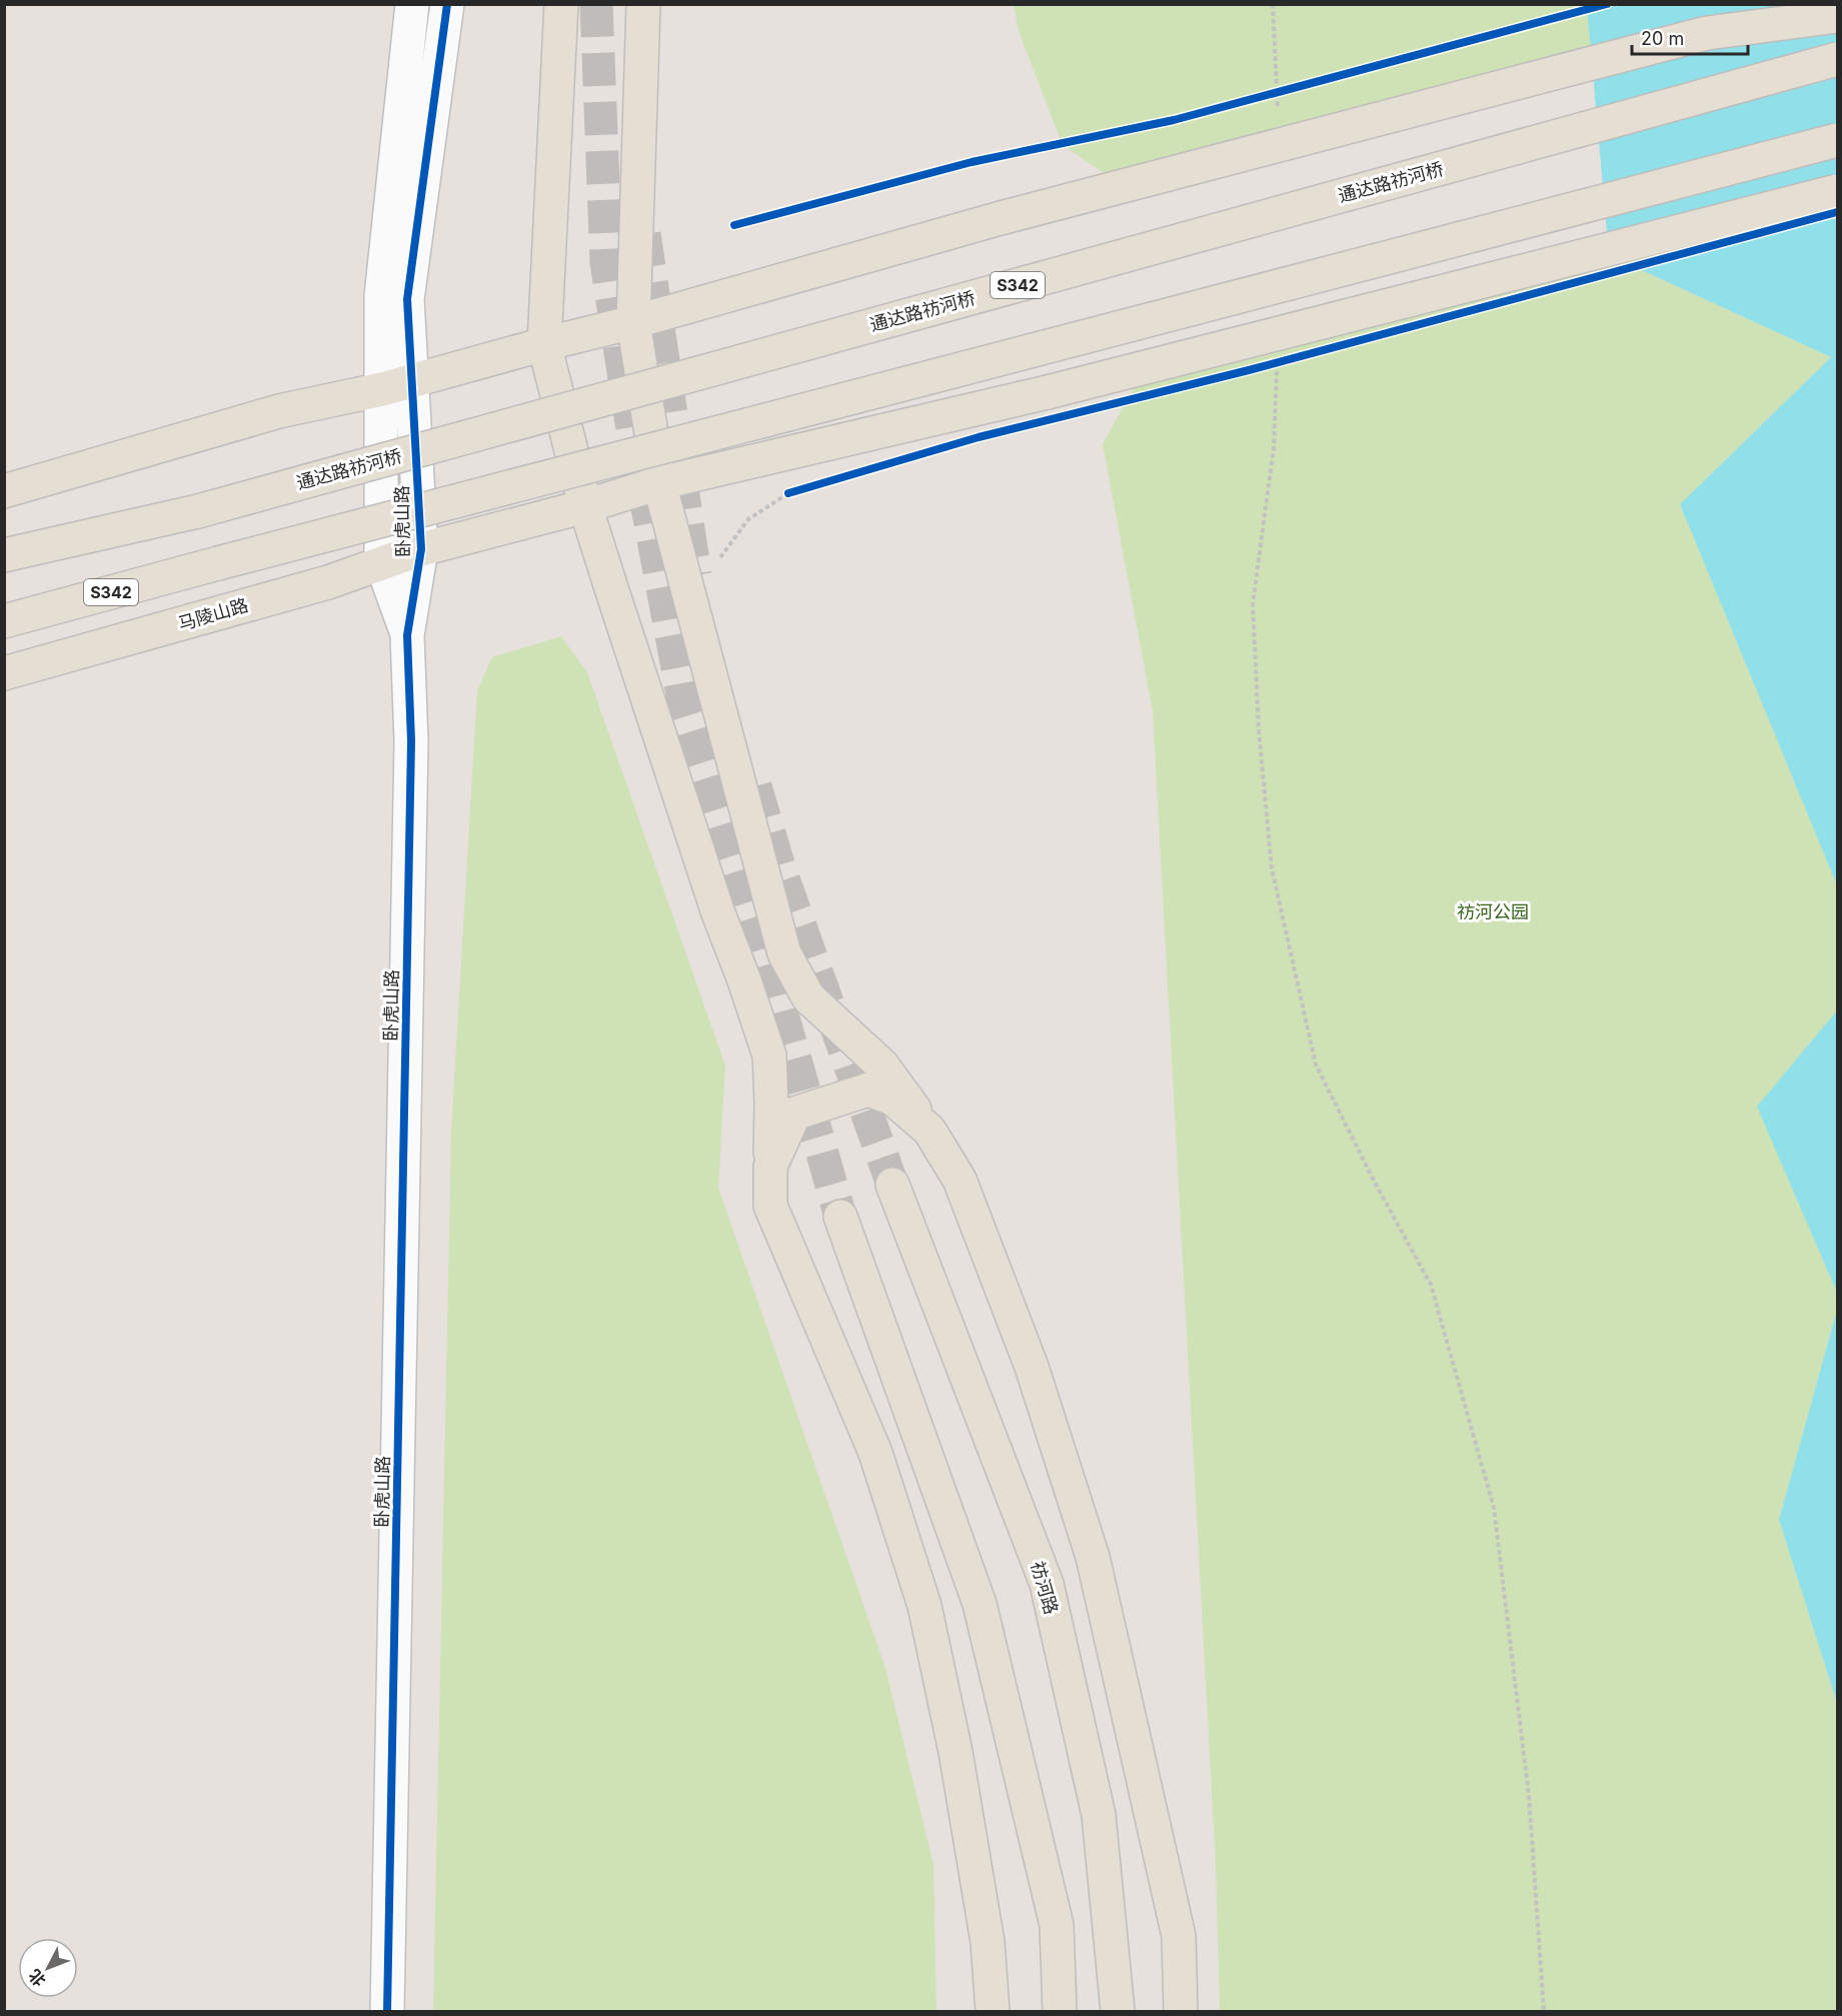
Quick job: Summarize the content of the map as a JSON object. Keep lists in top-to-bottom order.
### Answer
{
  "streets": {
    "main road": [
      "通达路祊河桥",
      "S342",
      "马陵山路",
      "祊河路"
    ],
    "street": ["卧虎山路"]
  },
  "crossings": [
    ["卧虎山路", "马陵山路"]
  ],
  "parks": ["祊河公园"],
  "scale_bar": "20 m",
  "north": "bottom left"
}
